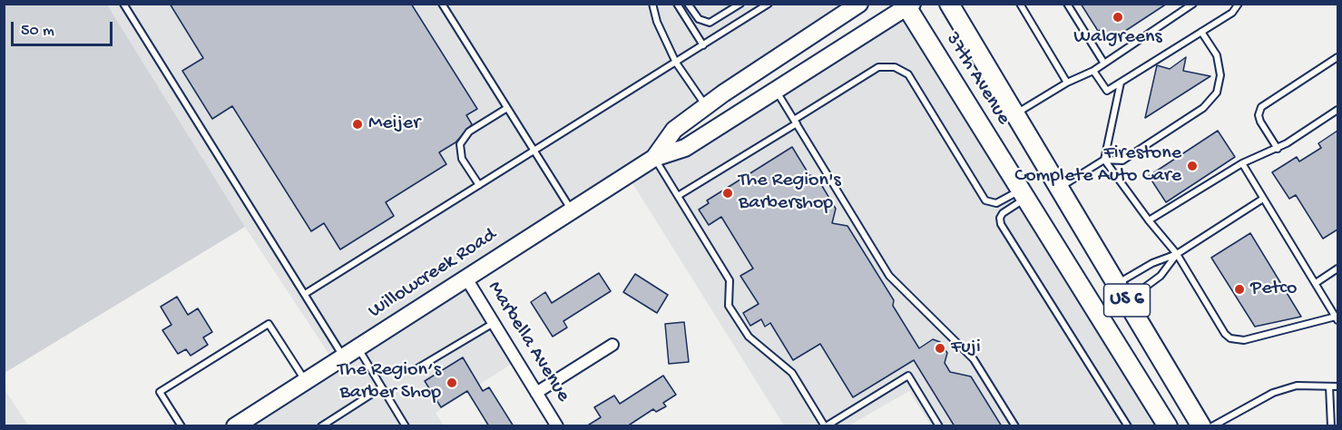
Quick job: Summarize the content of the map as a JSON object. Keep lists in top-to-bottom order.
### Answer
{
  "streets": {
    "main road": ["37th Avenue", "Willowcreek Road", "US 6"],
    "street": ["Marbella Avenue"]
  },
  "crossings": [
    ["37th Avenue", "Willowcreek Road"],
    ["Willowcreek Road", "Marbella Avenue"]
  ],
  "places": [
    "Walgreens",
    "Meijer",
    "Firestone Complete Auto Care",
    "The Region's Barbershop",
    "Petco",
    "Fuji",
    "The Region’s Barber Shop"
  ],
  "scale_bar": "50 m"
}
